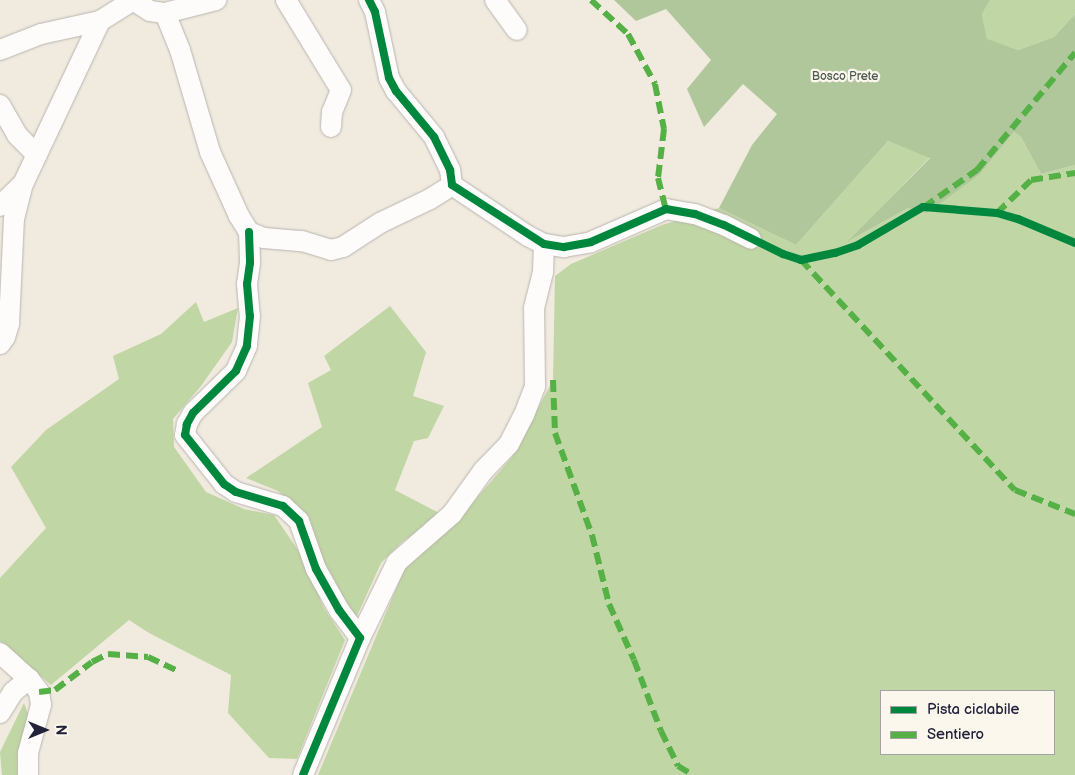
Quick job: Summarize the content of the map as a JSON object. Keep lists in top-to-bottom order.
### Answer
{
  "parks": ["Bosco Prete"],
  "legend": ["Pista ciclabile", "Sentiero"],
  "north": "right"
}
